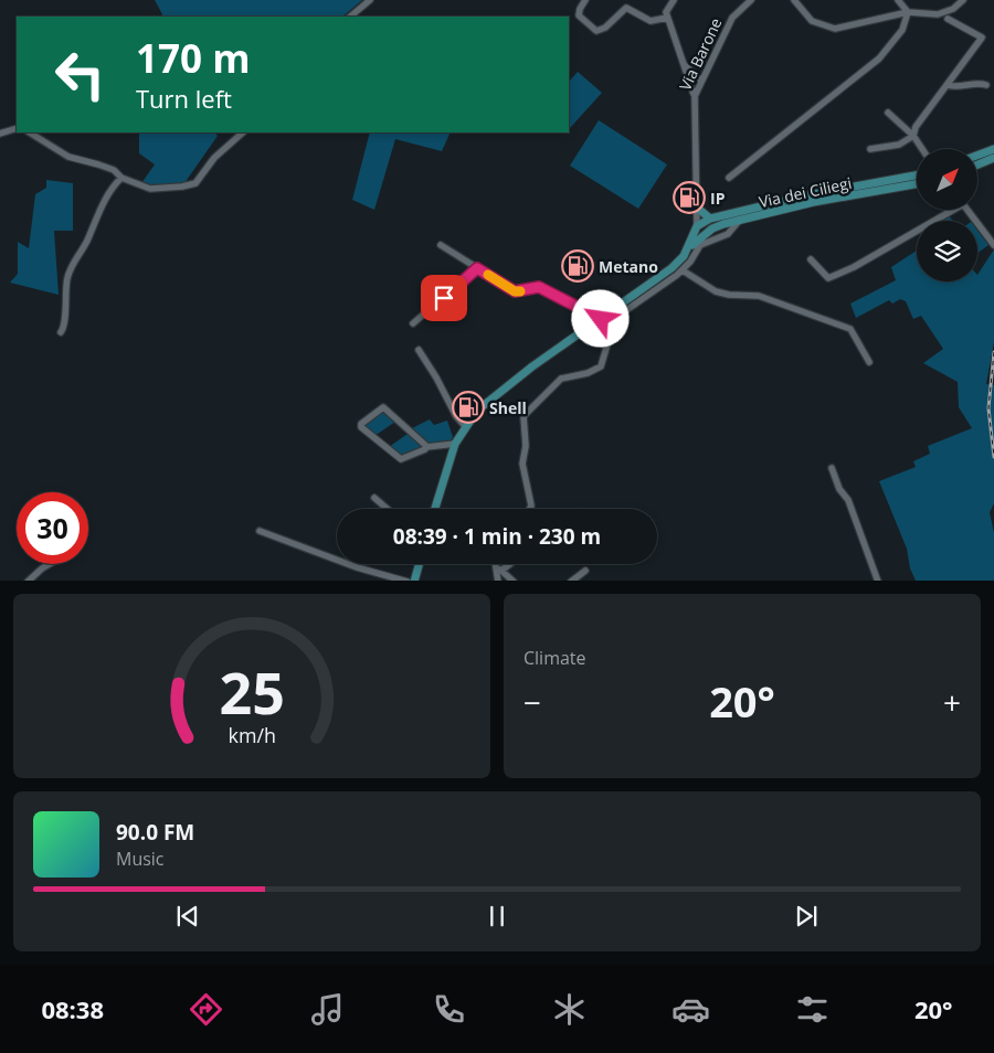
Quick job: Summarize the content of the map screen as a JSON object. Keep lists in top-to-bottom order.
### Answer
{
  "streets": {
    "main road": ["Via dei Ciliegi"],
    "street": ["Via Barone"]
  },
  "crossings": [
    ["Via Barone", "Via dei Ciliegi"]
  ],
  "places": {
    "fuel station": ["IP", "Metano", "Shell"]
  },
  "north": "top right",
  "page": {
    "turn": ["170 m", "Turn left"],
    "limit": "30",
    "trip": "08:39 · 1 min · 230 m",
    "tile": "Climate",
    "heat": ["−", "20°", "+"],
    "song": ["90.0 FM", "Music"],
    "tabs": ["08:38", "20°"],
    "gauge": ["25", "km/h"]
  }
}
